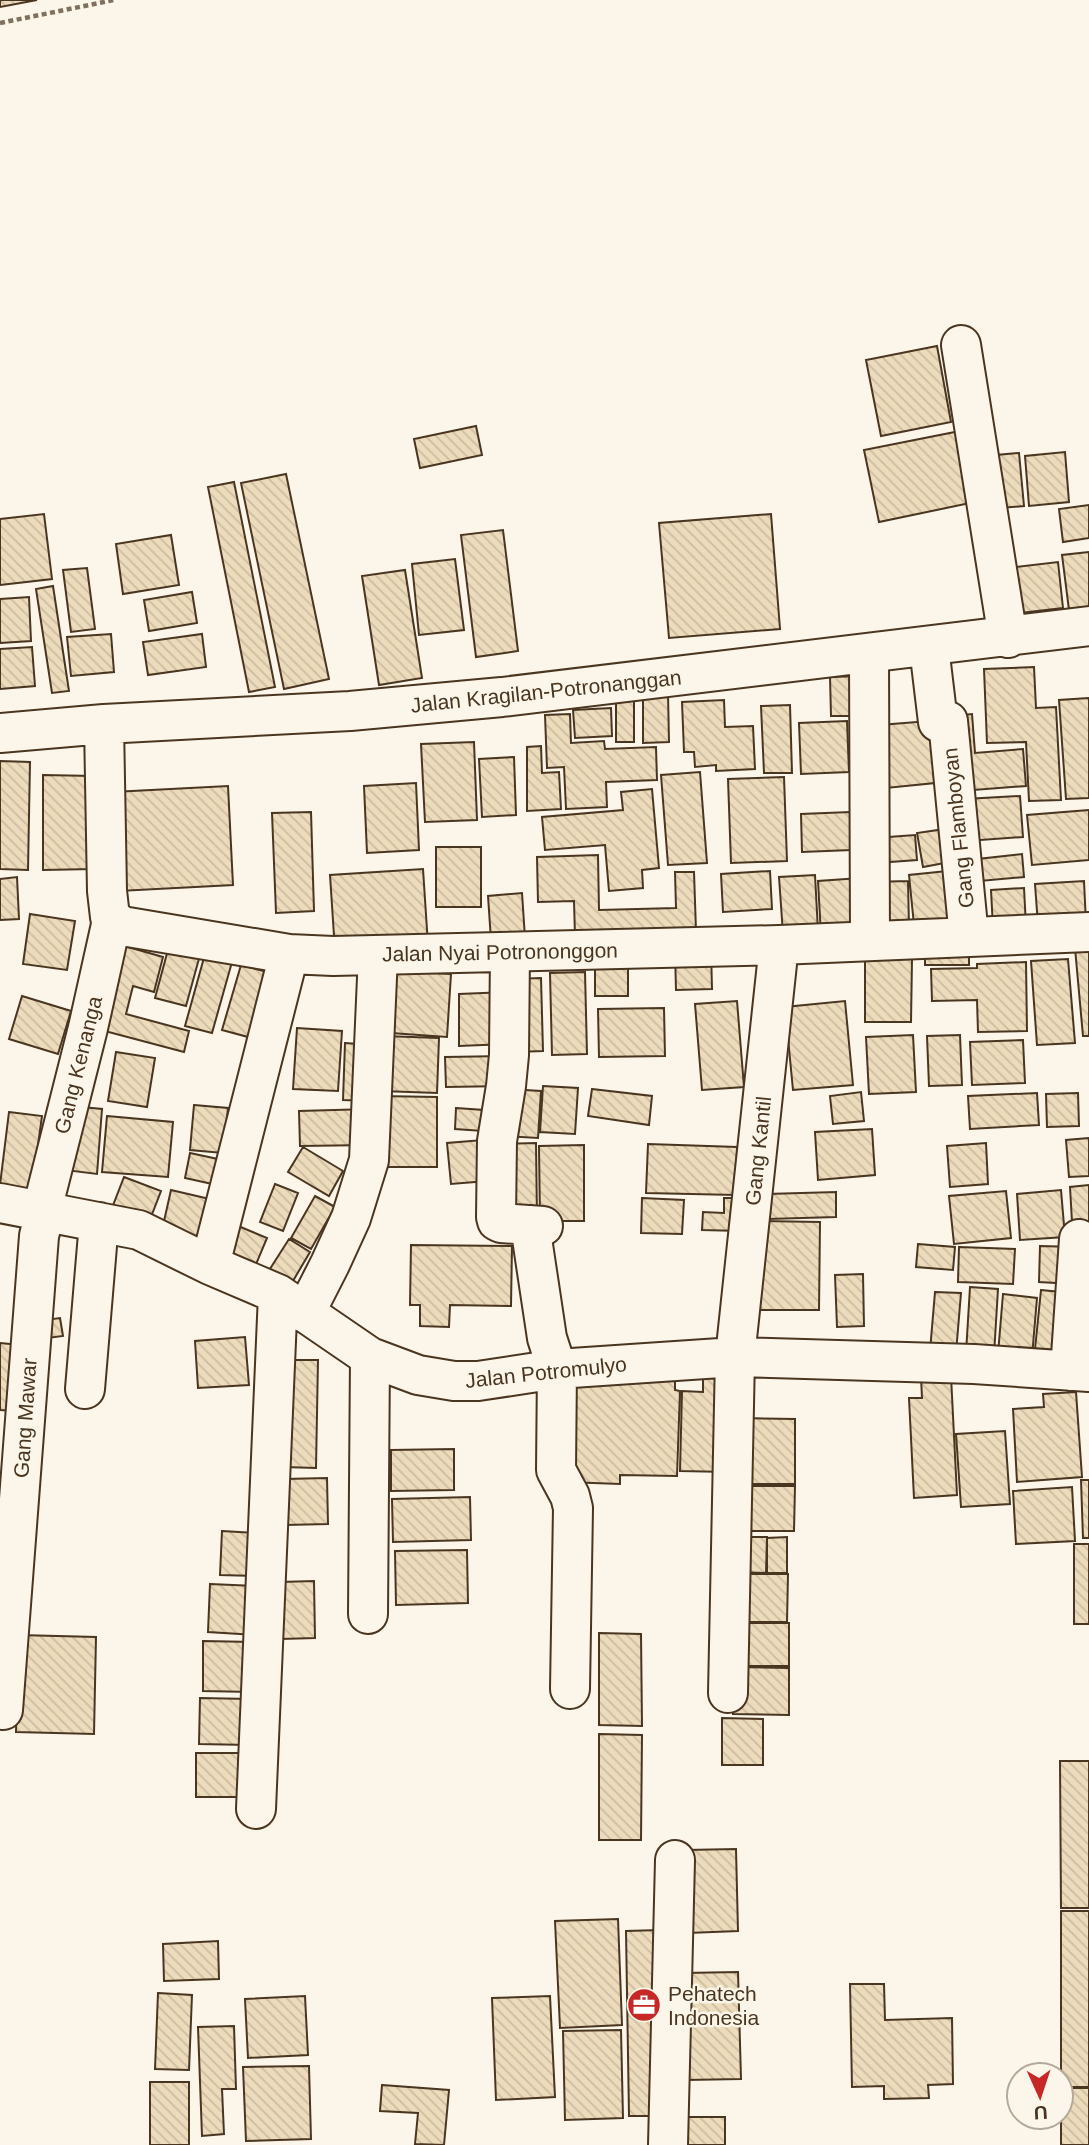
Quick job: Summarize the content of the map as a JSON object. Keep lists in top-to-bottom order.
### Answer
{
  "streets": {
    "street": [
      "Jalan Kragilan-Potronanggan",
      "Gang Flamboyan",
      "Jalan Nyai Potrononggon",
      "Gang Kenanga",
      "Gang Kantil",
      "Jalan Potromulyo",
      "Gang Mawar"
    ]
  },
  "crossings": [
    ["Jalan Kragilan-Potronanggan", "Gang Flamboyan"],
    ["Gang Flamboyan", "Jalan Nyai Potrononggon"],
    ["Jalan Nyai Potrononggon", "Gang Kenanga"],
    ["Jalan Nyai Potrononggon", "Gang Kantil"],
    ["Gang Kenanga", "Jalan Potromulyo"],
    ["Gang Kenanga", "Gang Mawar"],
    ["Gang Kantil", "Jalan Potromulyo"],
    ["Jalan Potromulyo", "Gang Mawar"]
  ],
  "places": {
    "office": ["Pehatech Indonesia"]
  },
  "north": "bottom"
}
